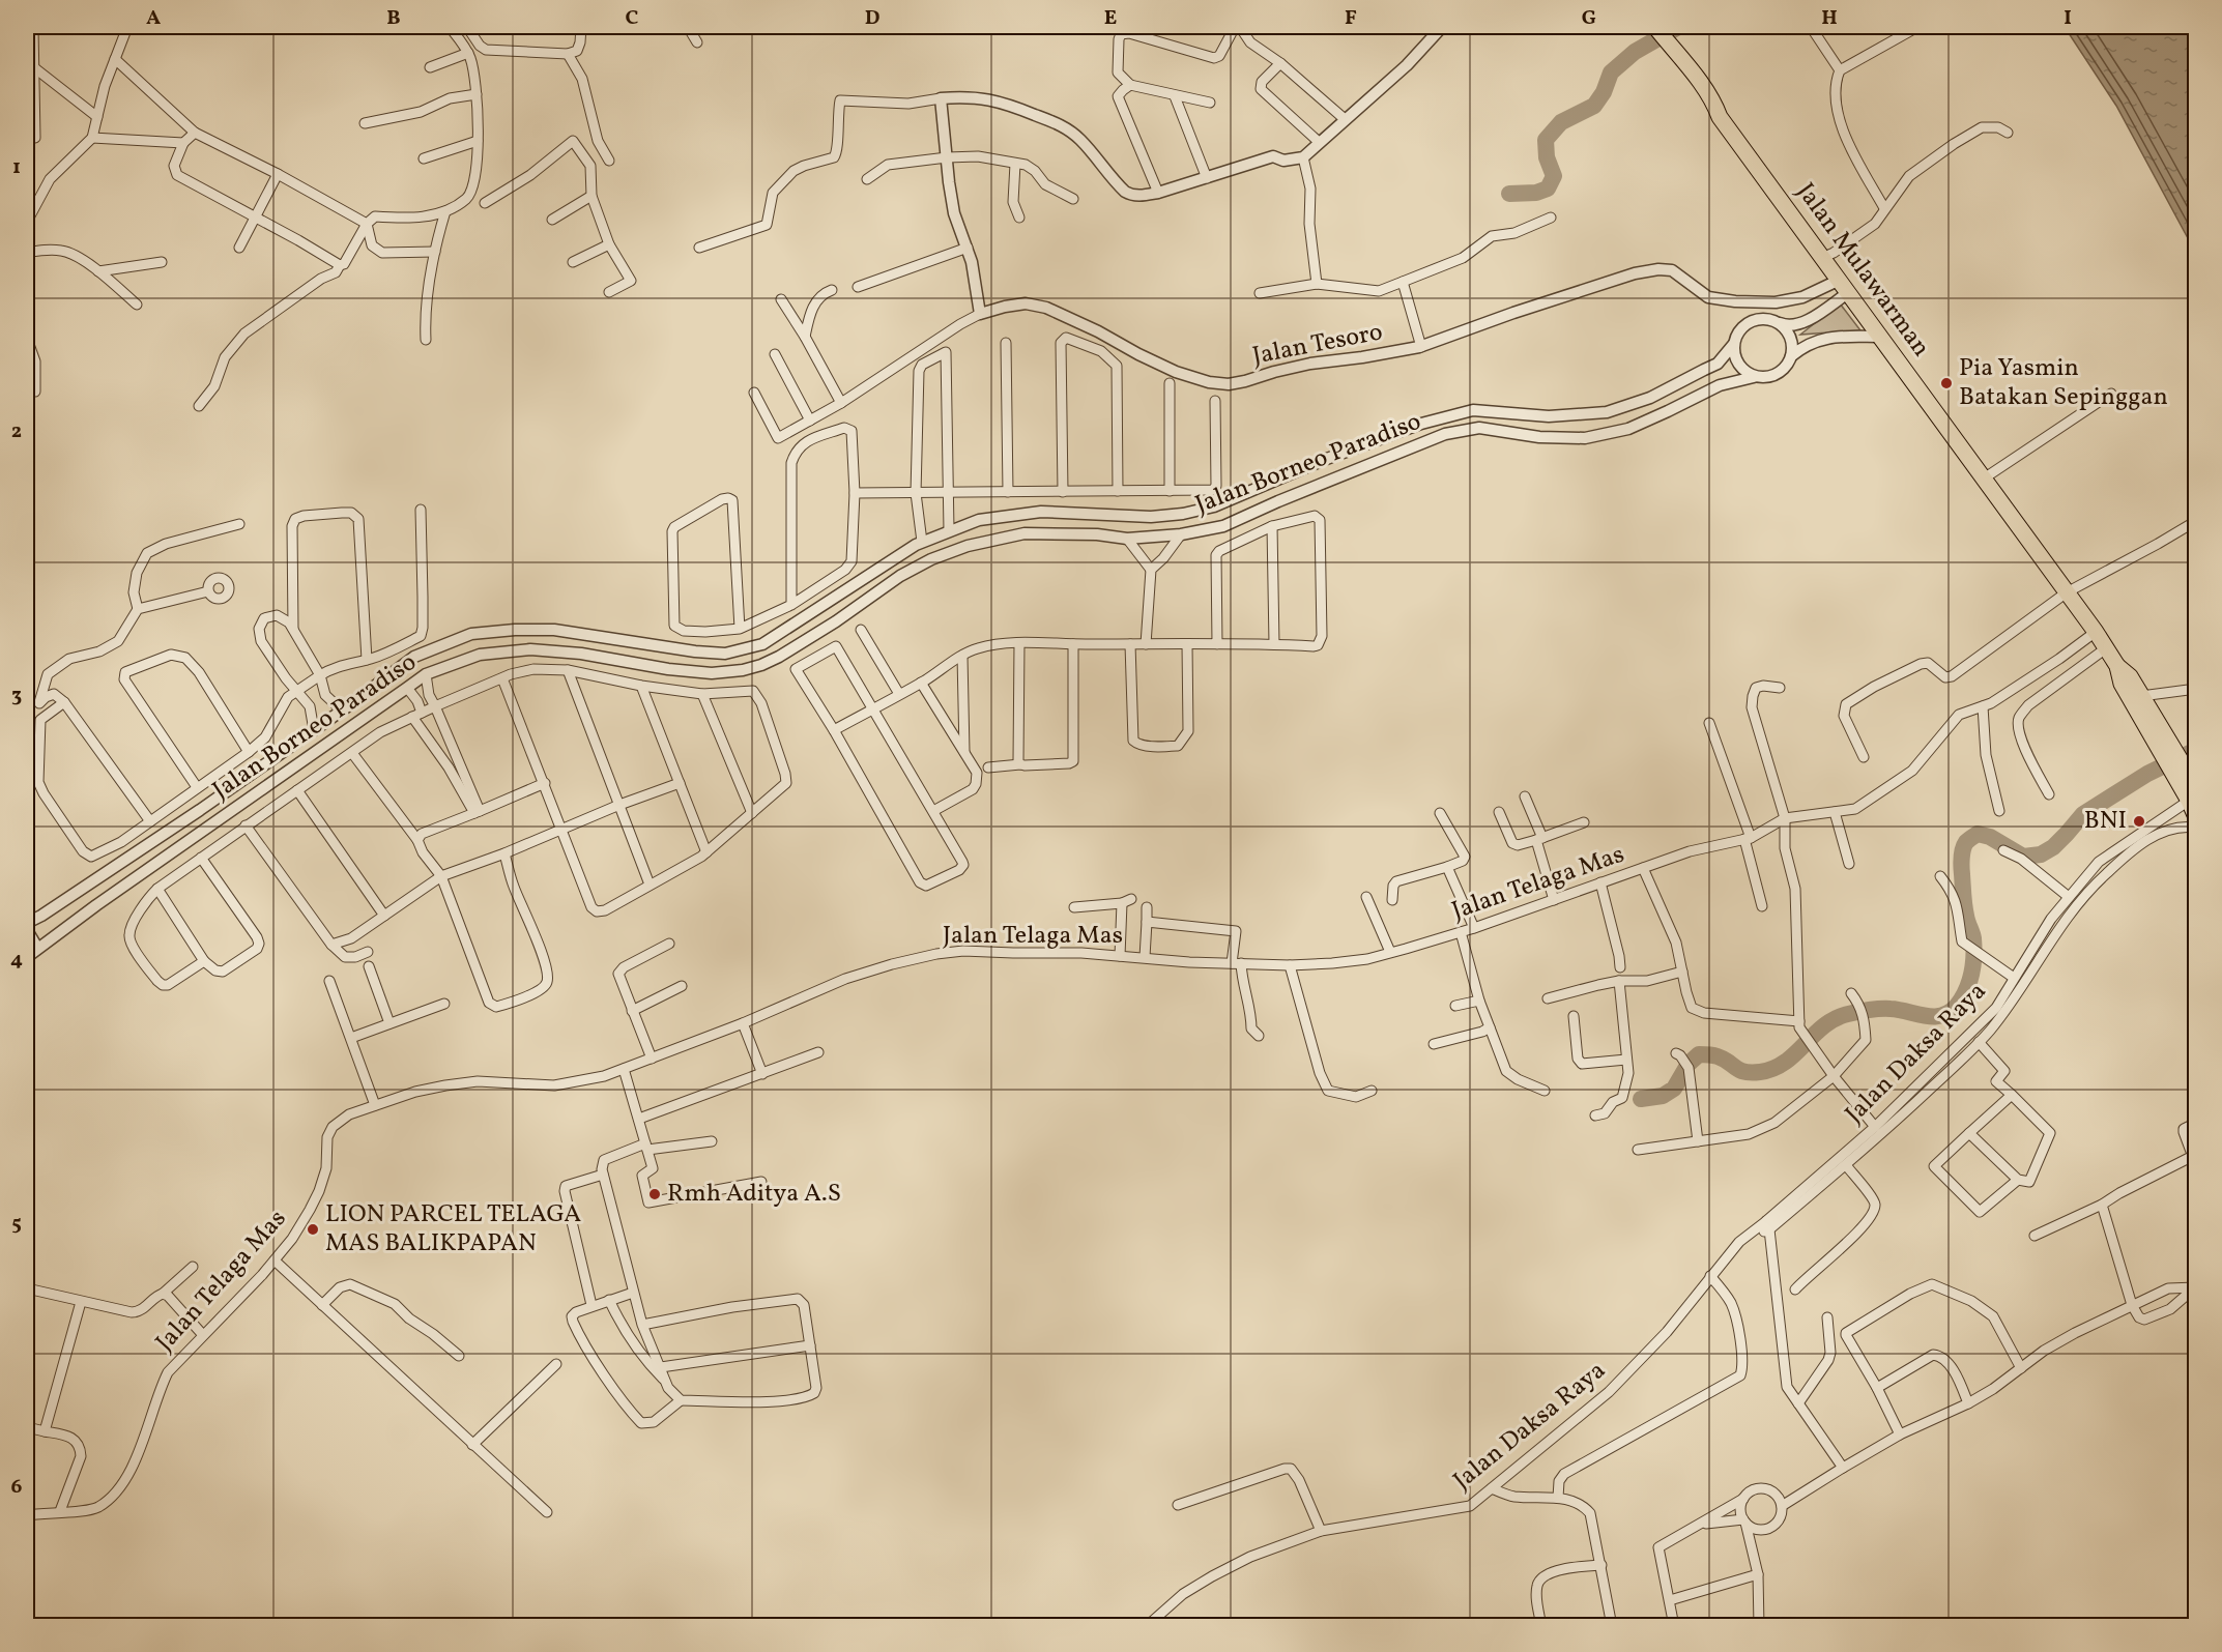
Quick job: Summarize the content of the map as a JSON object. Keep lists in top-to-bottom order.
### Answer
{
  "streets": {
    "highway": ["Jalan Mulawarman"],
    "street": [
      "Jalan Tesoro",
      "Jalan Borneo Paradiso",
      "Jalan Telaga Mas",
      "Jalan Daksa Raya"
    ]
  },
  "crossings": [
    ["Jalan Mulawarman", "Jalan Tesoro"],
    ["Jalan Mulawarman", "Jalan Telaga Mas"],
    ["Jalan Mulawarman", "Jalan Daksa Raya"]
  ],
  "places": [
    "Pia Yasmin Batakan Sepinggan",
    "BNI",
    "Rmh Aditya A.S",
    "LION PARCEL TELAGA MAS BALIKPAPAN"
  ],
  "grid": {
    "columns": [
      "A",
      "B",
      "C",
      "D",
      "E",
      "F",
      "G",
      "H",
      "I"
    ],
    "rows": [
      "1",
      "2",
      "3",
      "4",
      "5",
      "6"
    ]
  }
}
